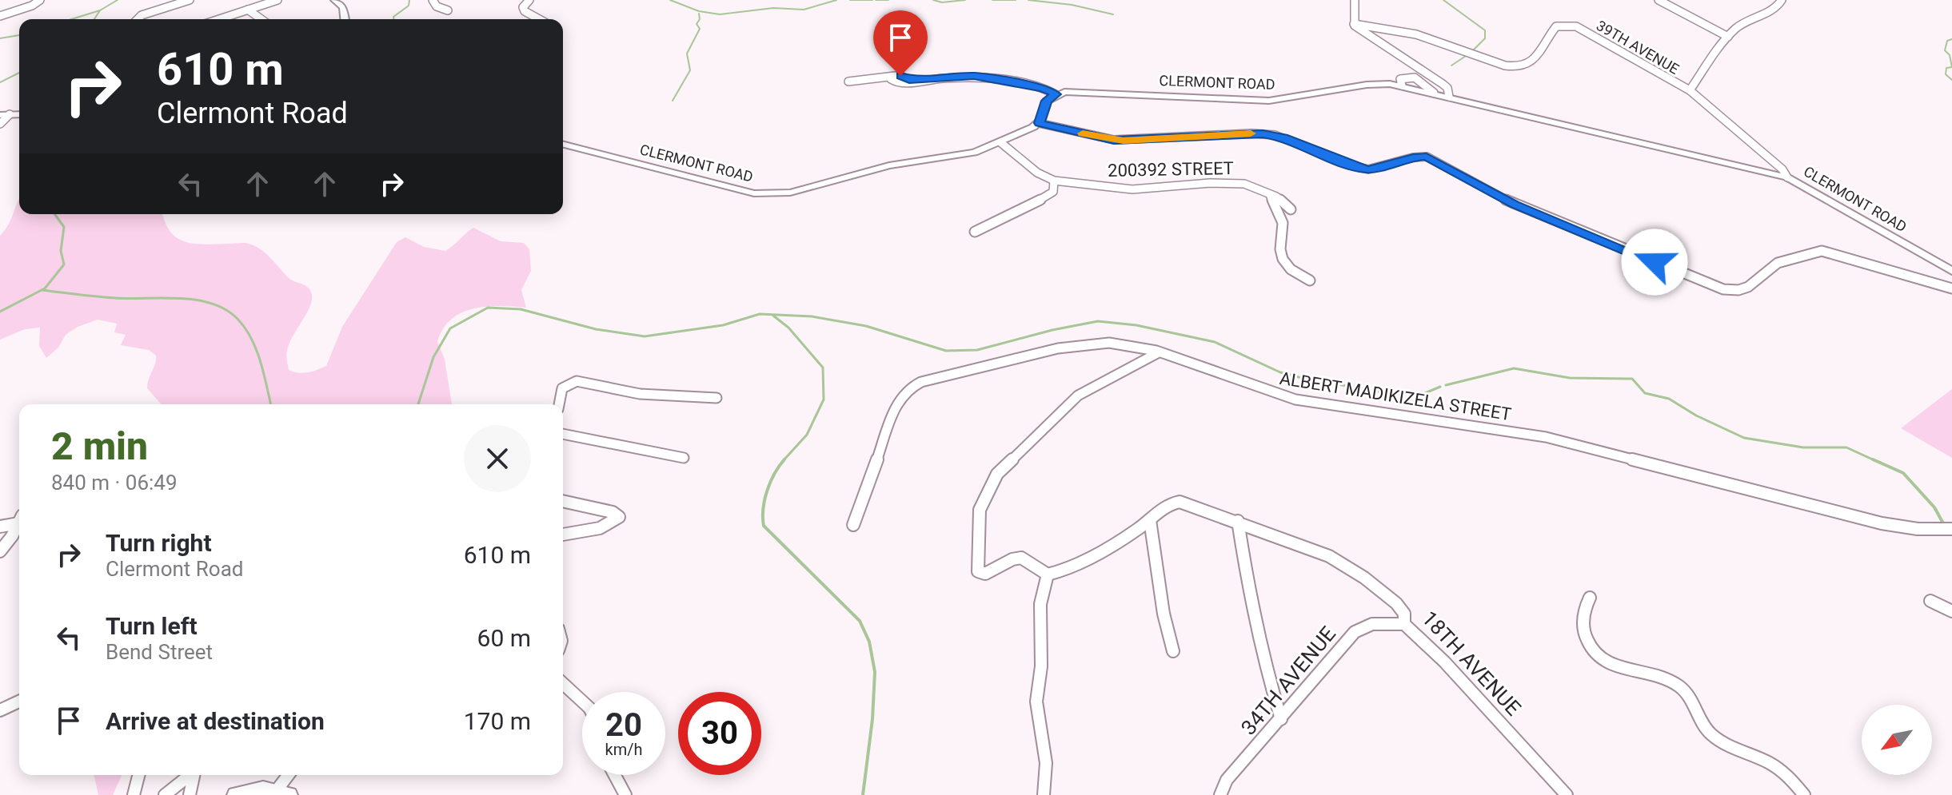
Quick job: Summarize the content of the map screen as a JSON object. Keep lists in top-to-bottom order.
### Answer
{
  "streets": {
    "street": [
      "39TH AVENUE",
      "CLERMONT ROAD",
      "200392 STREET",
      "ALBERT MADIKIZELA STREET",
      "18TH AVENUE",
      "34TH AVENUE"
    ]
  },
  "crossings": [
    ["39TH AVENUE", "CLERMONT ROAD"],
    ["CLERMONT ROAD", "200392 STREET"],
    ["18TH AVENUE", "34TH AVENUE"]
  ],
  "north": "bottom left",
  "page": {
    "turn": ["610 m", "Clermont Road"],
    "heading": ["2 min", "840 m · 06:49"],
    "list": [
      {
        "name": "Turn right",
        "note": "Clermont Road",
        "value": "610 m"
      },
      {
        "name": "Turn left",
        "note": "Bend Street",
        "value": "60 m"
      },
      {
        "name": "Arrive at destination",
        "value": "170 m"
      }
    ],
    "speed": "20 km/h",
    "limit": "30"
  }
}
